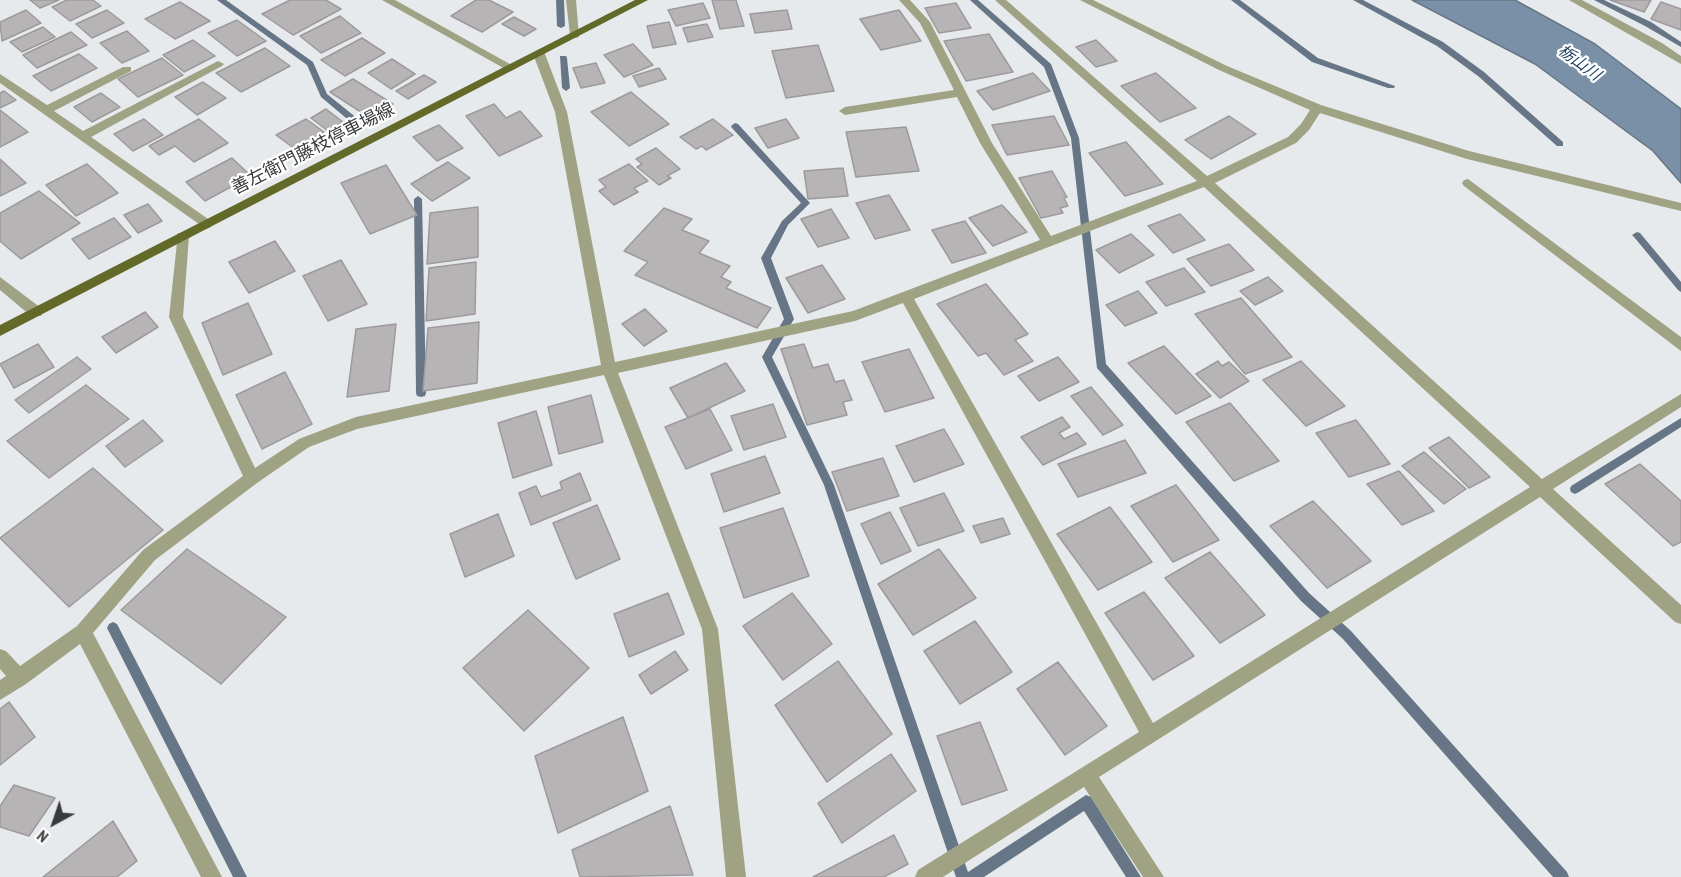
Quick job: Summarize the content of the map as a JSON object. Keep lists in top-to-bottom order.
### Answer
{
  "streets": {
    "main road": ["善左衛門藤枝停車場線"]
  },
  "water": ["栃山川"],
  "north": "bottom left"
}
